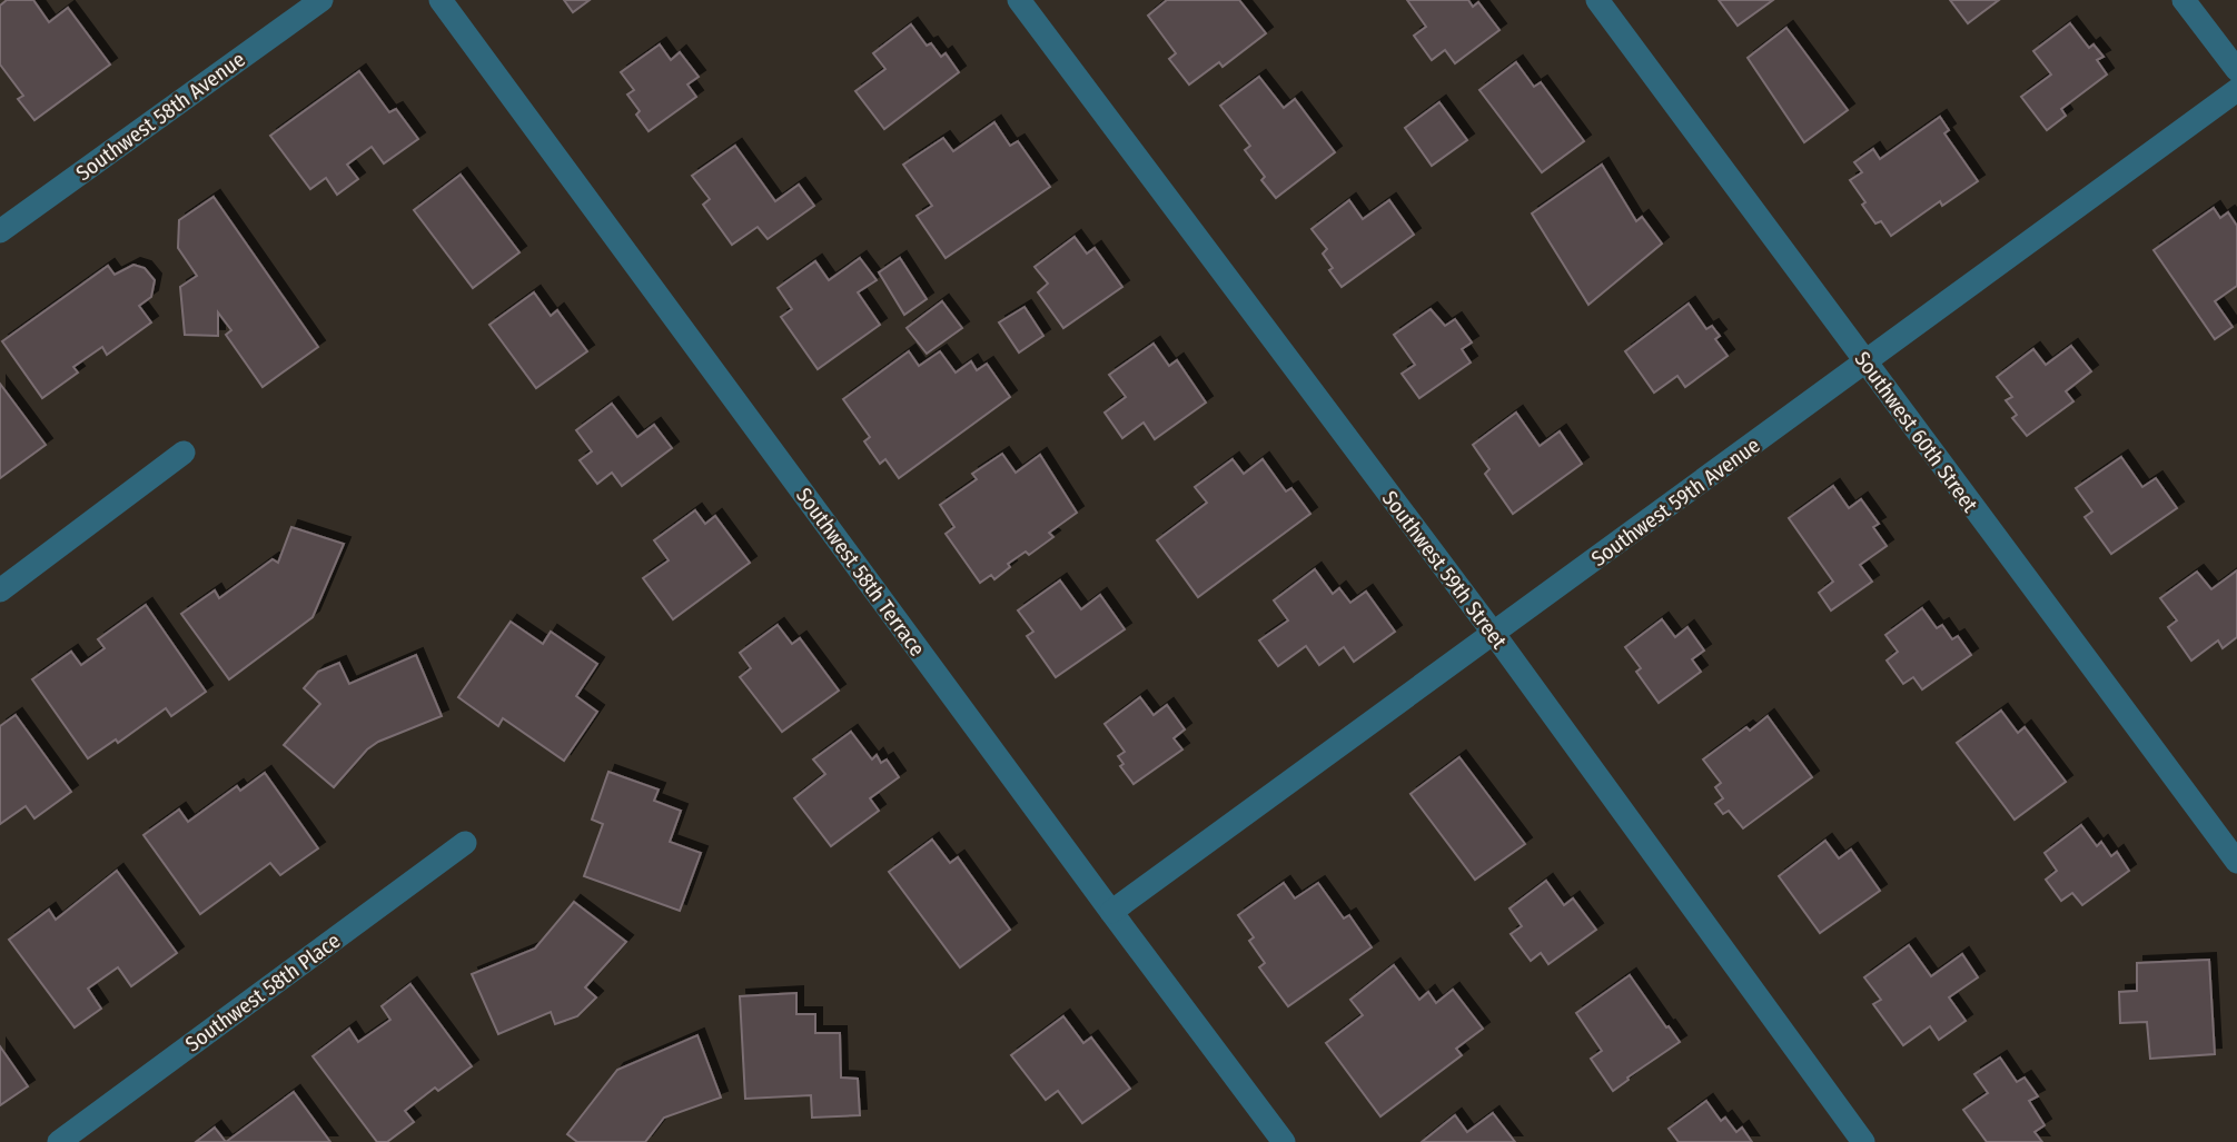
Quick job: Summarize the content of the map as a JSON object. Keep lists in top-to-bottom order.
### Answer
{
  "streets": {
    "street": [
      "Southwest 58th Avenue",
      "Southwest 60th Street",
      "Southwest 59th Avenue",
      "Southwest 59th Street",
      "Southwest 58th Terrace",
      "Southwest 58th Place"
    ]
  },
  "crossings": [
    ["Southwest 60th Street", "Southwest 59th Avenue"],
    ["Southwest 59th Avenue", "Southwest 59th Street"],
    ["Southwest 59th Avenue", "Southwest 58th Terrace"]
  ]
}
